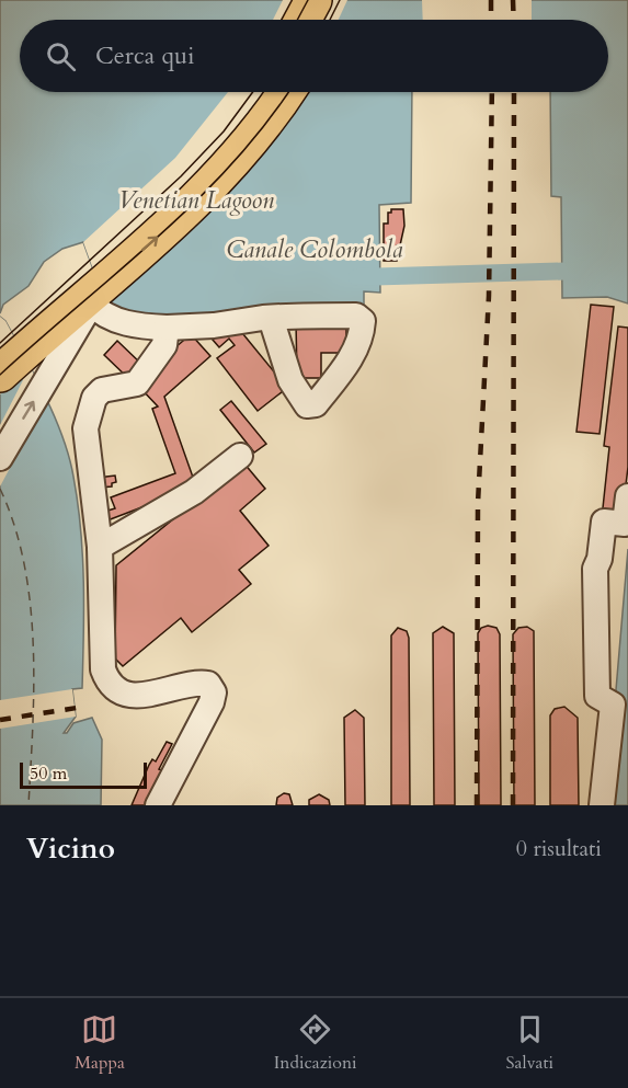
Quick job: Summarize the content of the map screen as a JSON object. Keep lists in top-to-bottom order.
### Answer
{
  "water": ["Venetian Lagoon", "Canale Colombola"],
  "scale_bar": "50 m",
  "page": {
    "search": "Cerca qui",
    "scale": "50 m",
    "heading": ["Vicino", "0 risultati"],
    "nav": ["Mappa", "Indicazioni", "Salvati"]
  }
}
